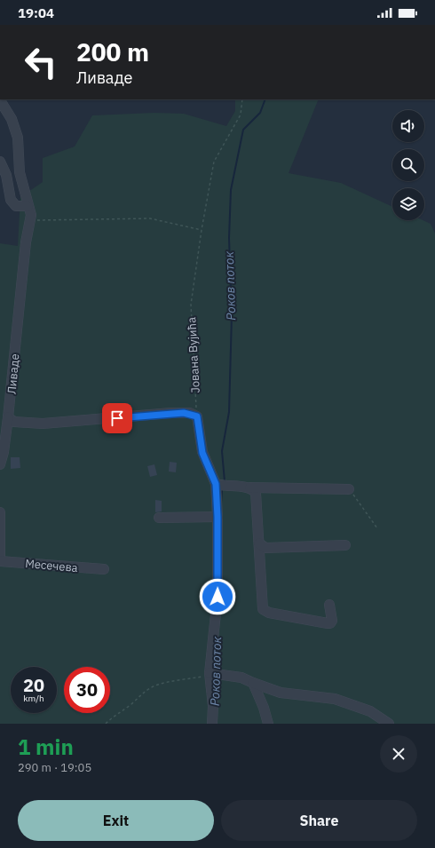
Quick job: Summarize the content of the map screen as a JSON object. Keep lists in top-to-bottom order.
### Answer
{
  "streets": {
    "street": ["Ливаде", "Месечева"],
    "path": ["Јована Вујића"]
  },
  "water": ["Роков поток"],
  "page": {
    "status": "19:04",
    "turn": ["200 m", "Ливаде"],
    "speed": "20 km/h",
    "limit": "30",
    "heading": ["1 min", "290 m · 19:05"],
    "buttons": ["Exit", "Share"]
  }
}
